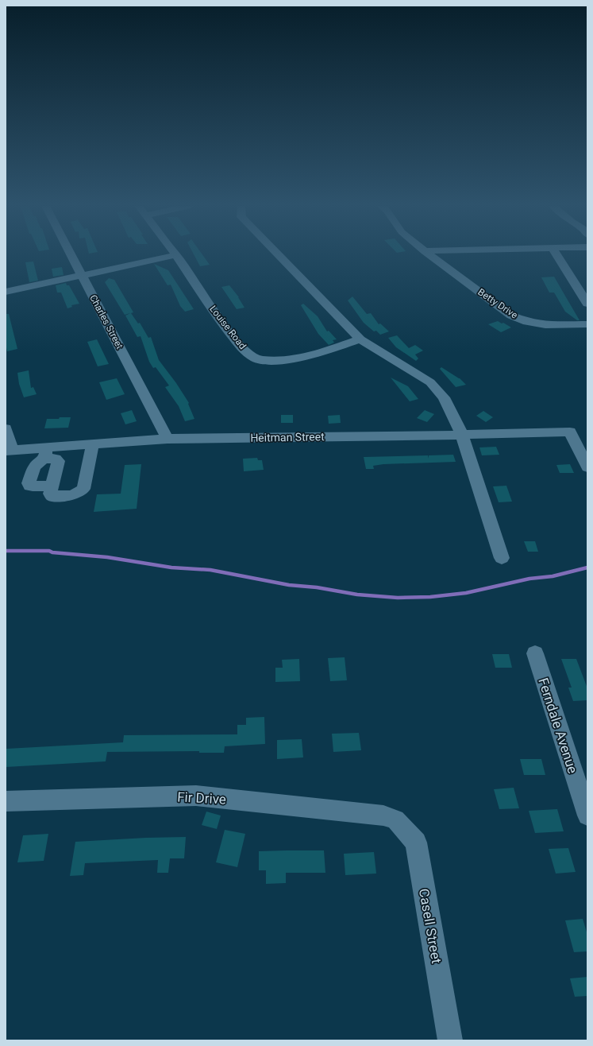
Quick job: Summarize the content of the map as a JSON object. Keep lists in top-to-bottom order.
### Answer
{
  "streets": {
    "street": [
      "Betty Drive",
      "Charles Street",
      "Louise Road",
      "Heitman Street",
      "Ferndale Avenue",
      "Fir Drive",
      "Casell Street"
    ]
  },
  "crossings": [
    ["Charles Street", "Heitman Street"],
    ["Fir Drive", "Casell Street"]
  ]
}
